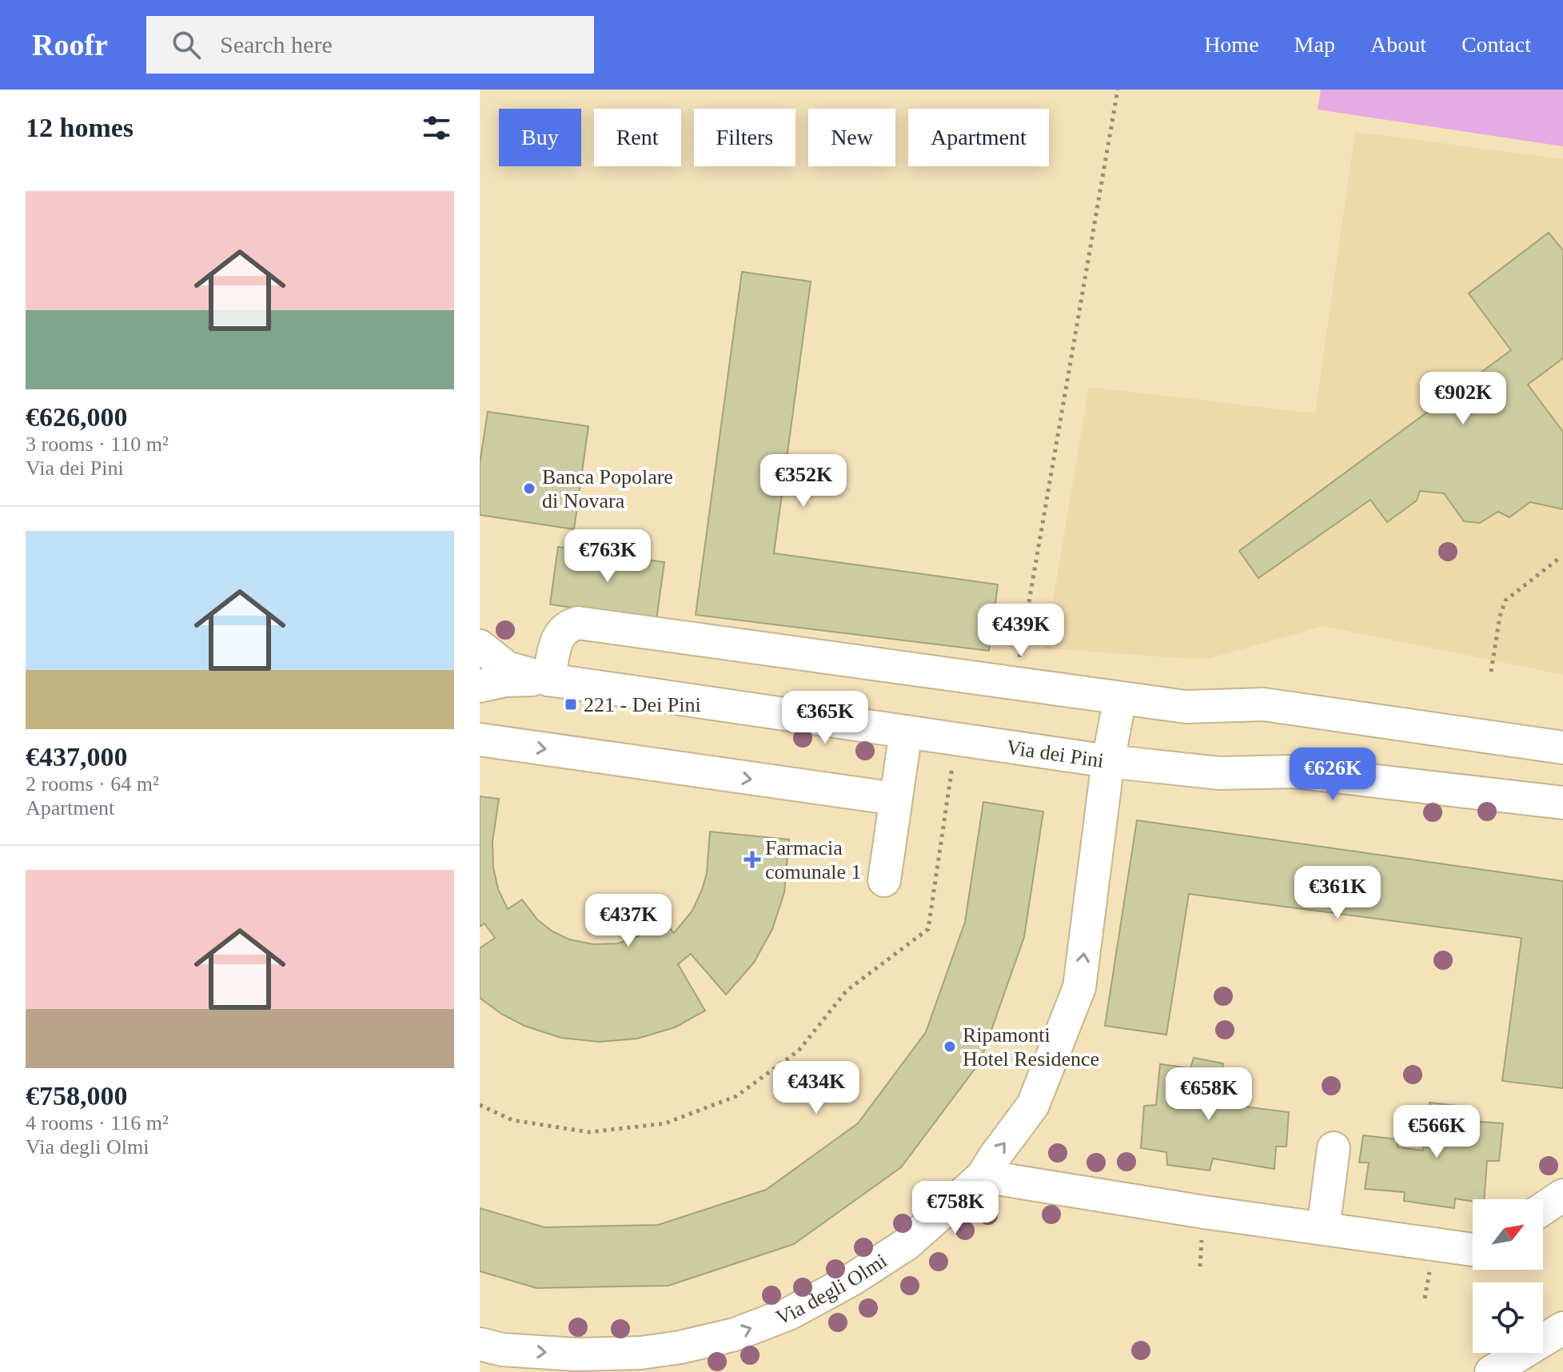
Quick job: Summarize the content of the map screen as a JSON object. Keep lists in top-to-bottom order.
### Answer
{
  "streets": {
    "street": ["Via dei Pini", "Via degli Olmi"]
  },
  "crossings": [
    ["Via dei Pini", "Via degli Olmi"]
  ],
  "one_way": ["Via degli Olmi"],
  "places": {
    "other": ["Banca Popolare di Novara", "Ripamonti Hotel Residence"],
    "transit": ["221 - Dei Pini"],
    "health": ["Farmacia comunale 1"]
  },
  "north": "top right",
  "page": {
    "header": "Roofr",
    "search": "Search here",
    "nav": [
      "Home",
      "Map",
      "About",
      "Contact"
    ],
    "heading": "12 homes",
    "chip": [
      "Buy",
      "Rent",
      "Filters",
      "New",
      "Apartment"
    ],
    "list": [
      {
        "name": "€626,000",
        "note": "3 rooms · 110 m² · Via dei Pini"
      },
      {
        "name": "€437,000",
        "note": "2 rooms · 64 m² · Apartment"
      },
      {
        "name": "€758,000",
        "note": "4 rooms · 116 m² · Via degli Olmi"
      }
    ],
    "price": [
      "€902K",
      "€352K",
      "€763K",
      "€439K",
      "€365K",
      "€626K",
      "€361K",
      "€437K",
      "€434K",
      "€658K",
      "€566K",
      "€758K"
    ]
  }
}
